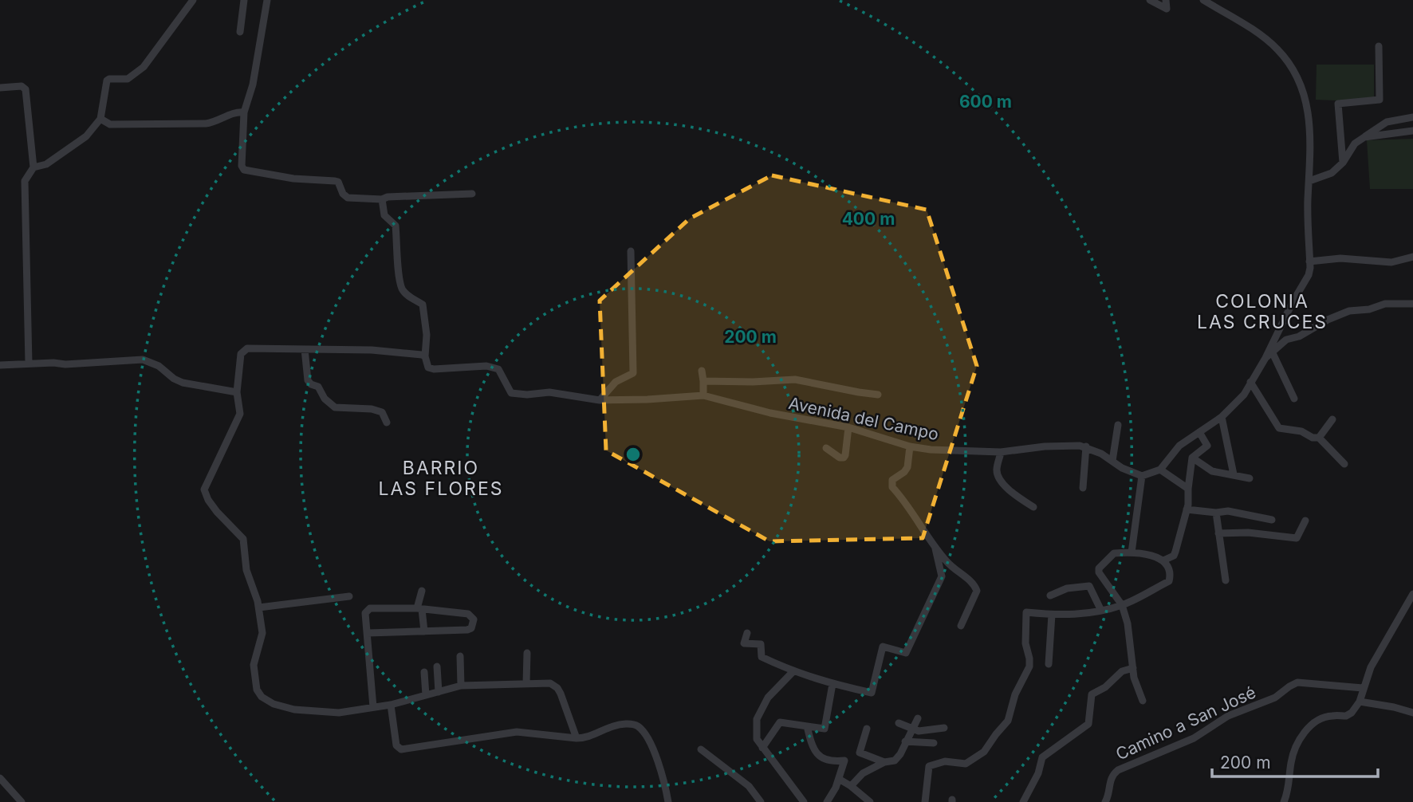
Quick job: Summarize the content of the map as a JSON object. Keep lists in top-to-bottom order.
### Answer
{
  "streets": {
    "street": ["Avenida del Campo", "Camino a San José"]
  },
  "districts": ["COLONIA LAS CRUCES", "BARRIO LAS FLORES"],
  "scale_bar": "200 m",
  "rings": ["600 m", "400 m", "200 m"]
}
